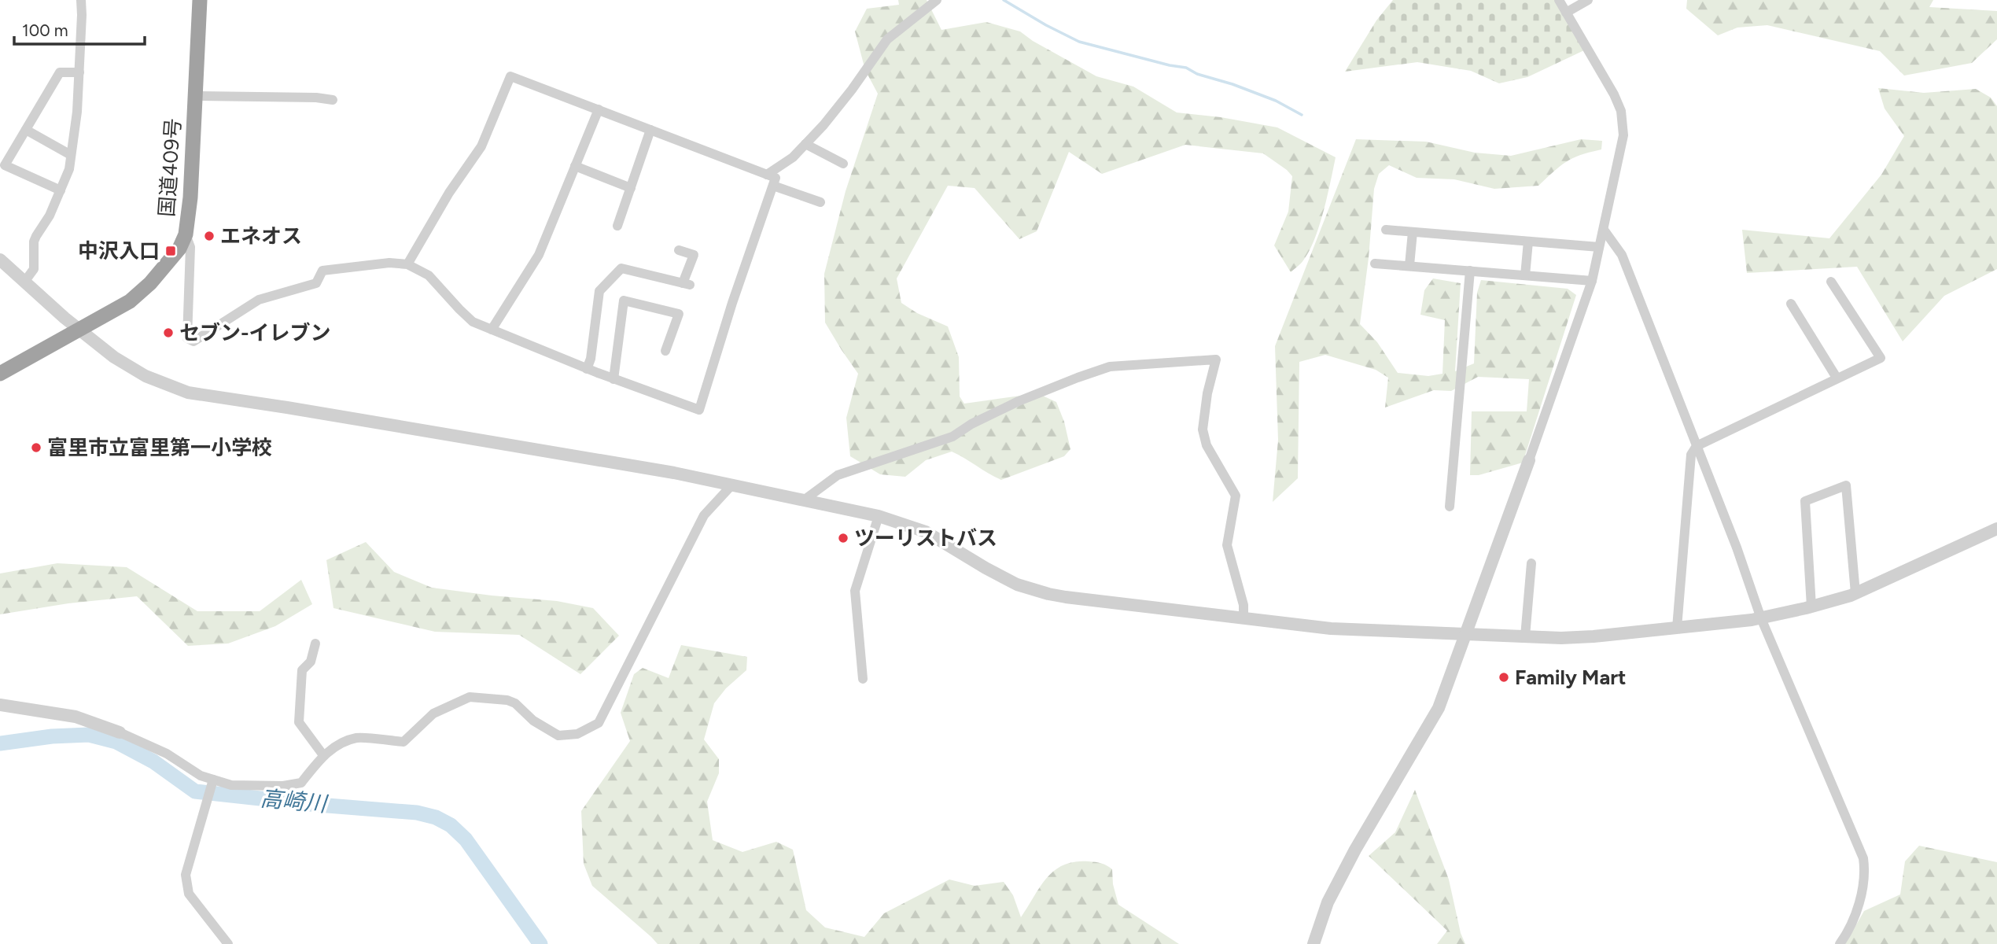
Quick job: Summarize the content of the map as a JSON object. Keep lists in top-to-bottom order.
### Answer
{
  "streets": {
    "highway": ["国道409号"]
  },
  "water": ["高崎川"],
  "places": {
    "other": [
      "エネオス",
      "セブン-イレブン",
      "富里市立富里第一小学校",
      "ツーリストバス",
      "Family Mart"
    ],
    "transit": ["中沢入口"]
  },
  "scale_bar": "100 m"
}
